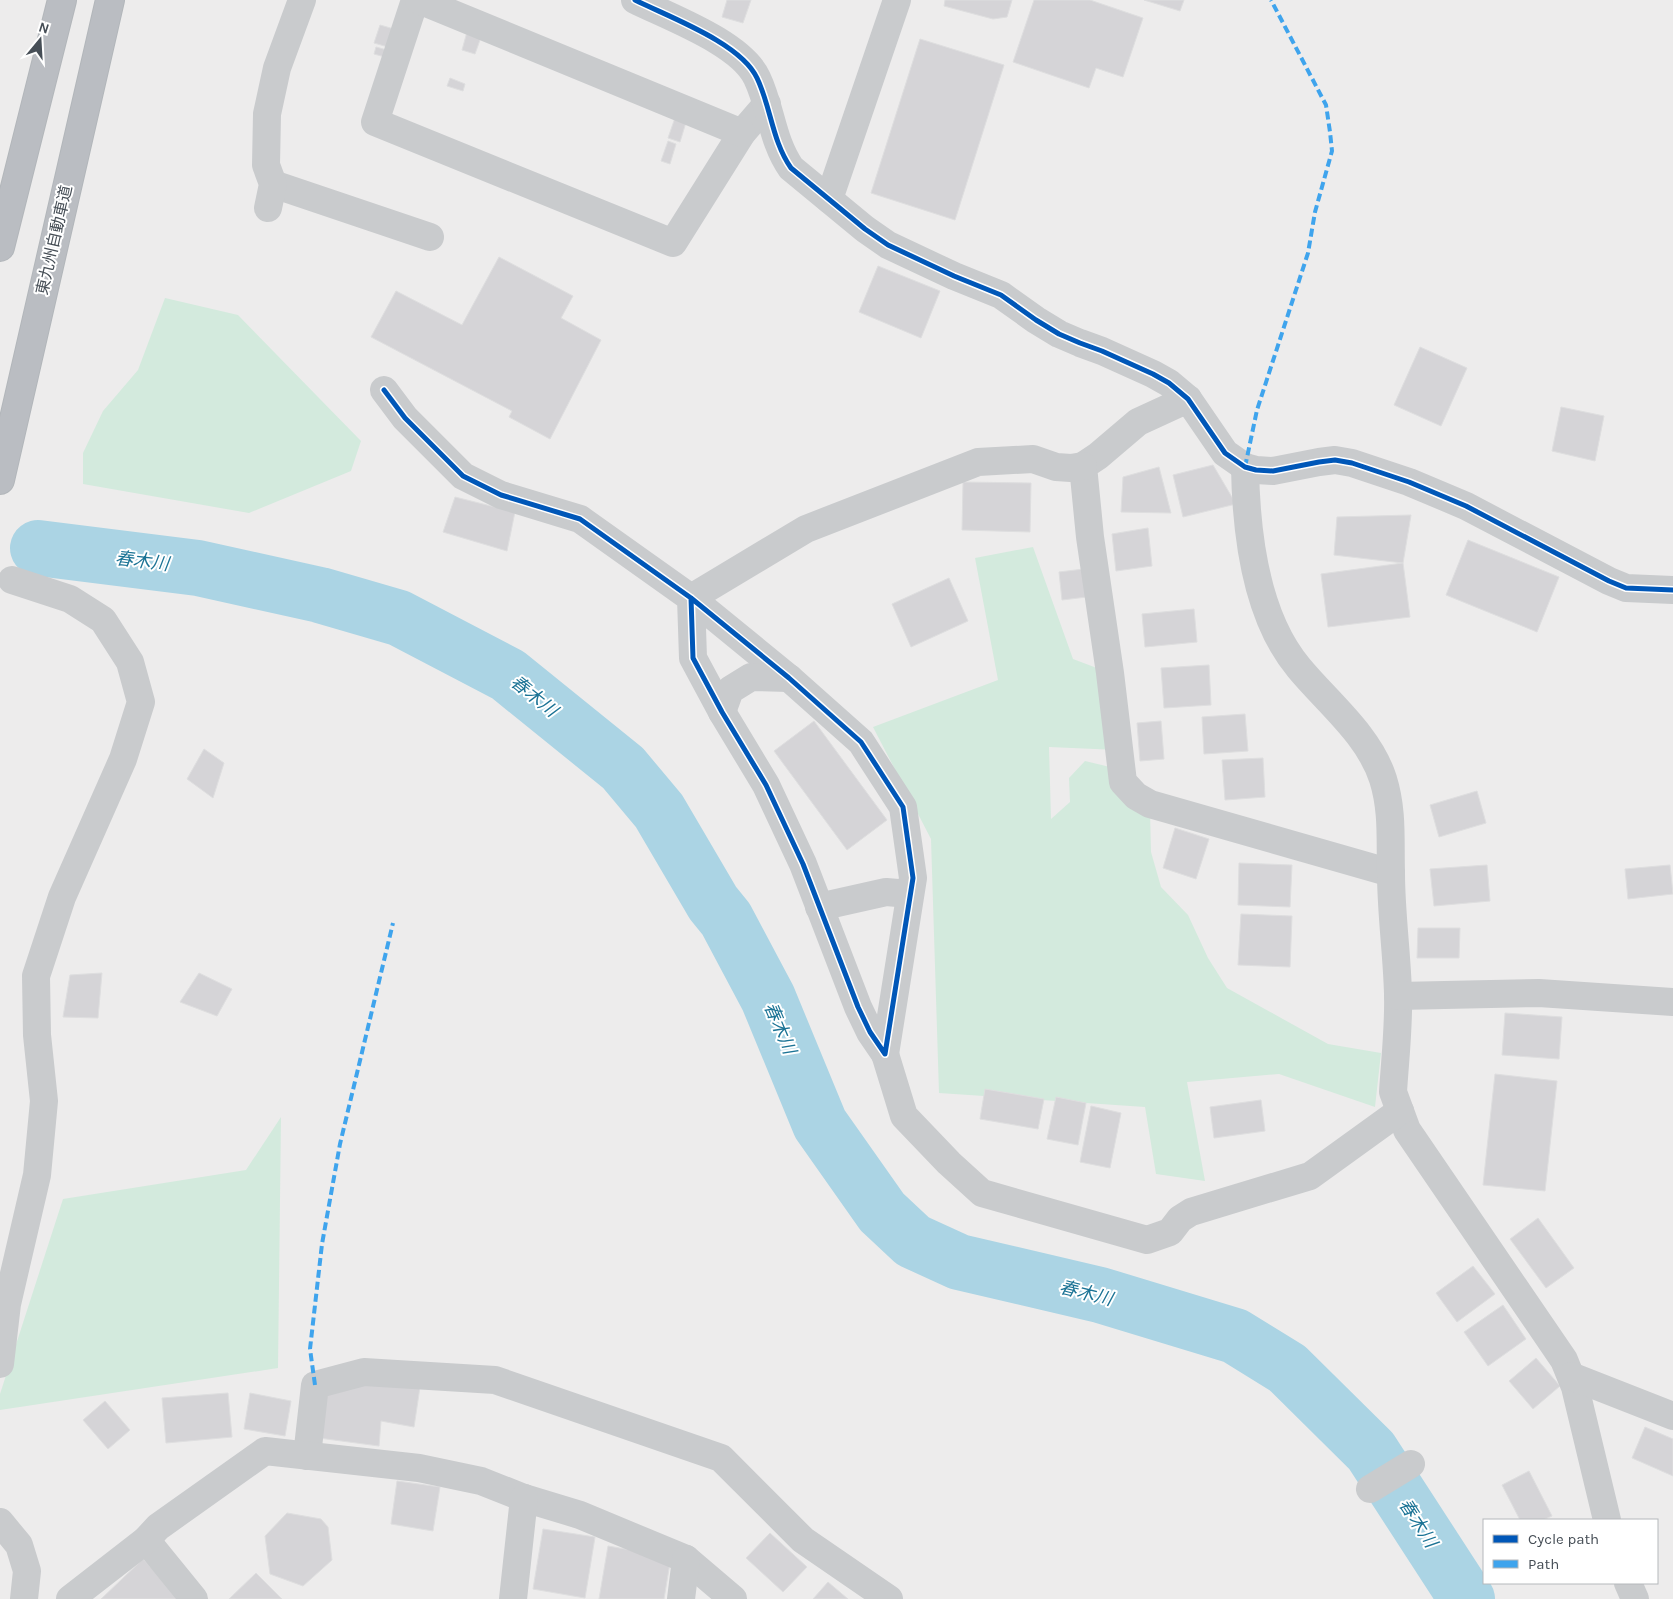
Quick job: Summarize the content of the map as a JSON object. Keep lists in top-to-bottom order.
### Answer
{
  "streets": {
    "highway": ["東九州自動車道"]
  },
  "water": ["春木川"],
  "legend": ["Cycle path", "Path"],
  "north": "top"
}
